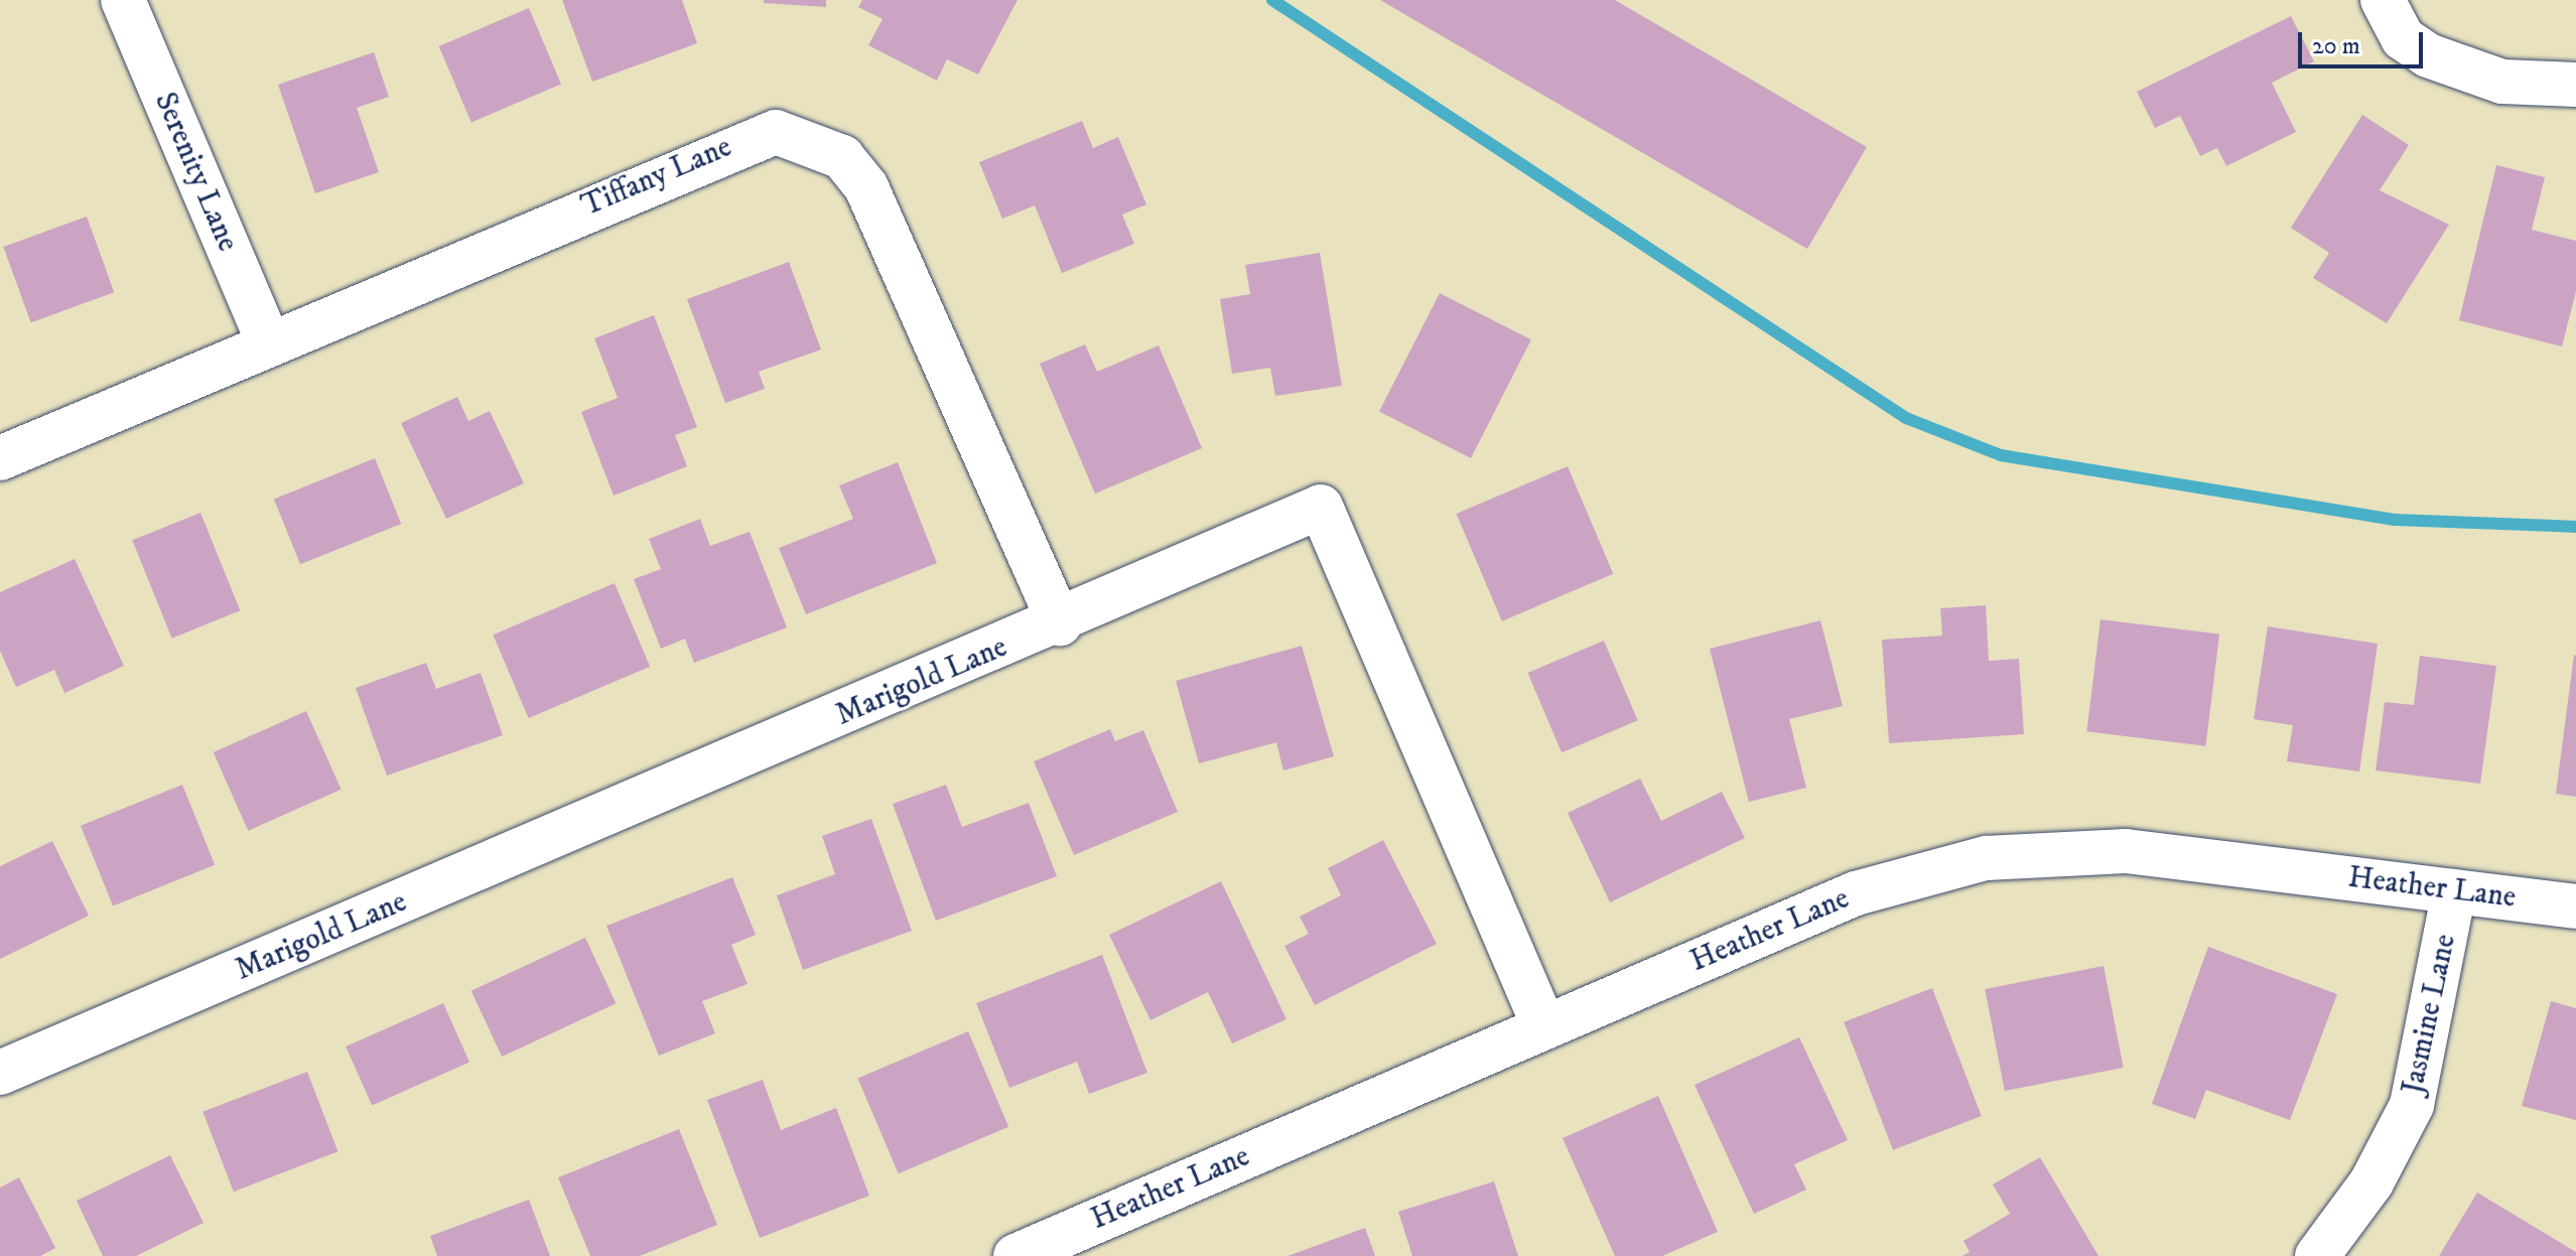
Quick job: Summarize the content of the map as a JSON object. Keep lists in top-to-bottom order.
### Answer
{
  "streets": {
    "street": [
      "Serenity Lane",
      "Tiffany Lane",
      "Marigold Lane",
      "Heather Lane",
      "Jasmine Lane"
    ]
  },
  "crossings": [
    ["Serenity Lane", "Tiffany Lane"],
    ["Tiffany Lane", "Marigold Lane"],
    ["Marigold Lane", "Heather Lane"],
    ["Heather Lane", "Jasmine Lane"]
  ],
  "scale_bar": "20 m"
}
